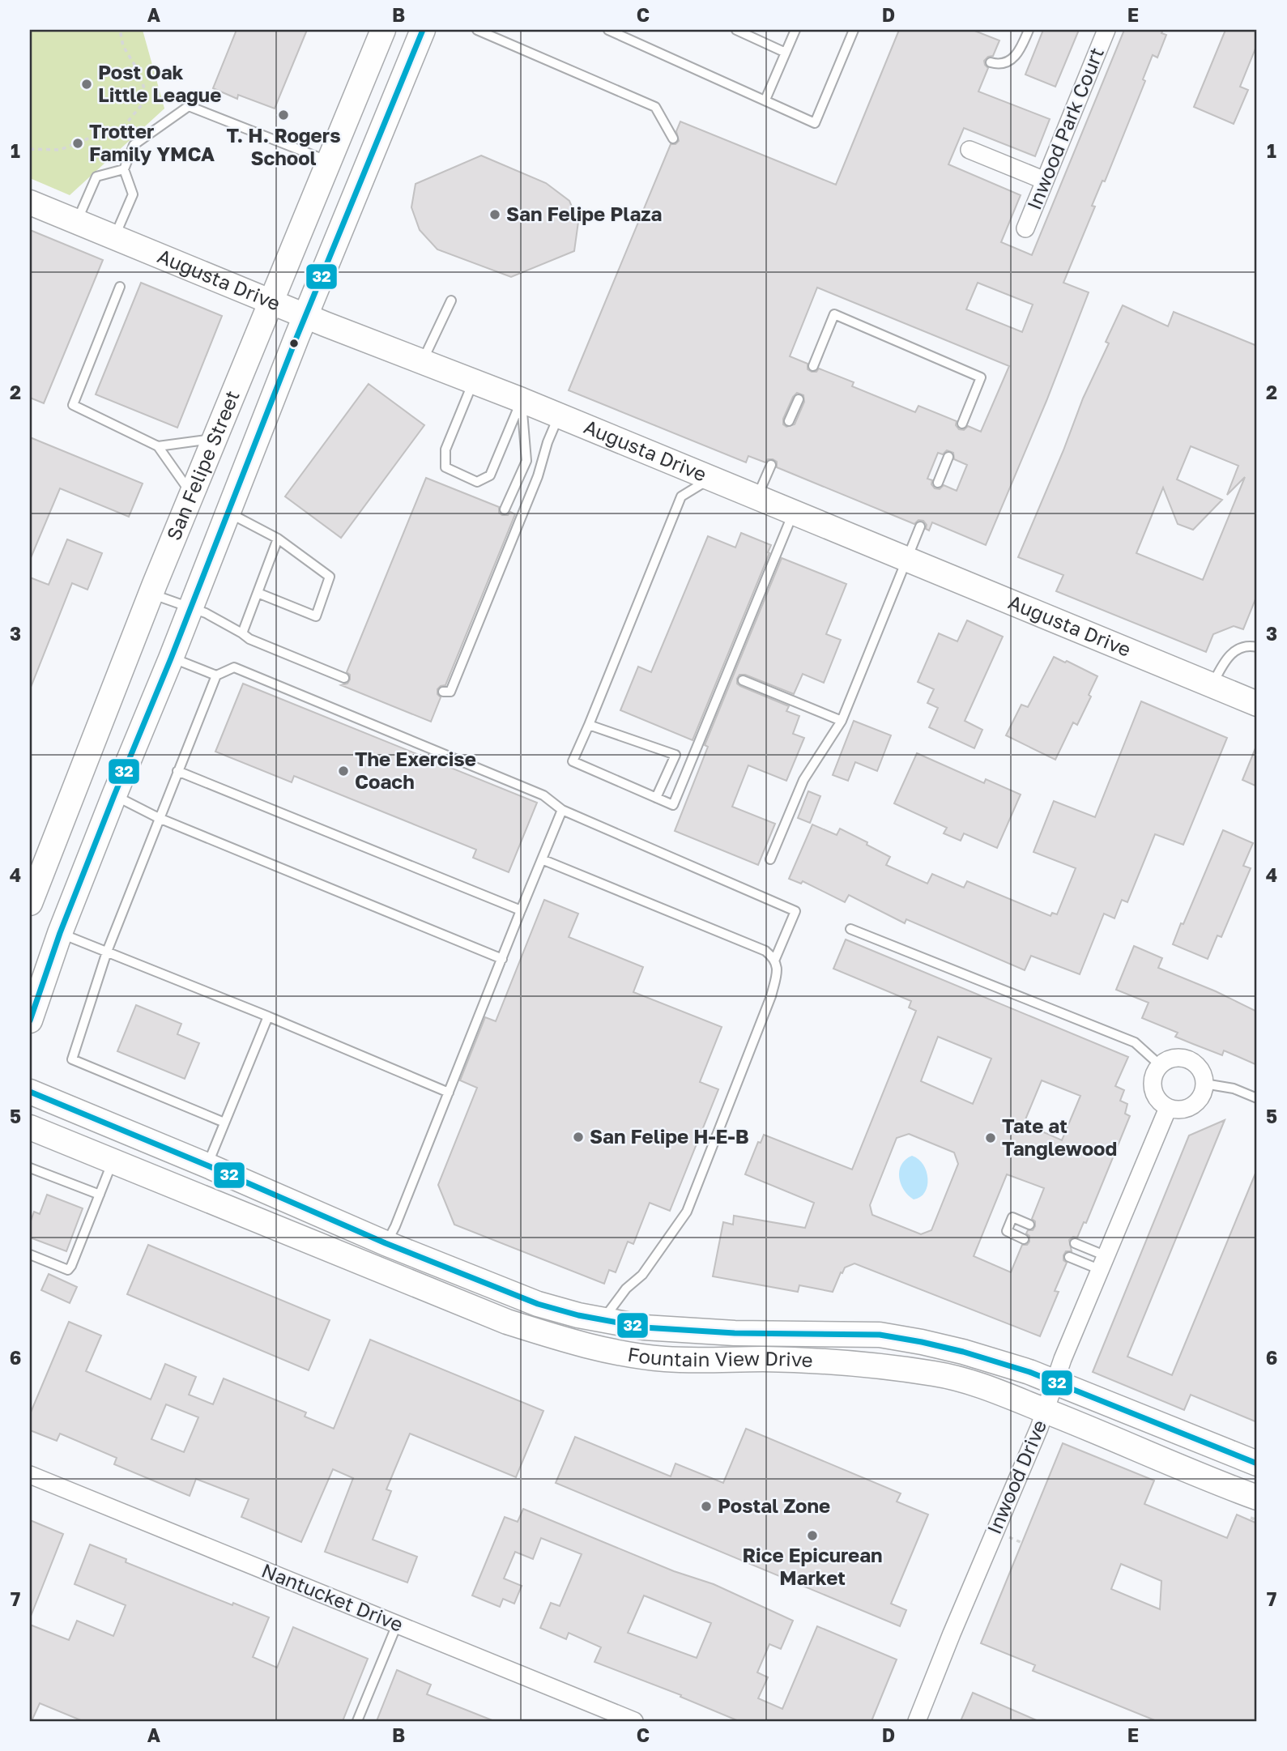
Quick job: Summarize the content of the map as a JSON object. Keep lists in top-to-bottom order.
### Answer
{
  "streets": {
    "main road": ["Augusta Drive", "San Felipe Street", "Fountain View Drive"],
    "street": ["Inwood Park Court", "Inwood Drive", "Nantucket Drive"]
  },
  "crossings": [
    ["Augusta Drive", "San Felipe Street"],
    ["Fountain View Drive", "Inwood Drive"]
  ],
  "places": [
    "Post Oak Little League",
    "T. H. Rogers School",
    "Trotter Family YMCA",
    "San Felipe Plaza",
    "The Exercise Coach",
    "San Felipe H-E-B",
    "Tate at Tanglewood",
    "Postal Zone",
    "Rice Epicurean Market"
  ],
  "lines": ["transit line 32"],
  "grid": {
    "columns": [
      "A",
      "B",
      "C",
      "D",
      "E"
    ],
    "rows": [
      "1",
      "2",
      "3",
      "4",
      "5",
      "6",
      "7"
    ]
  }
}
